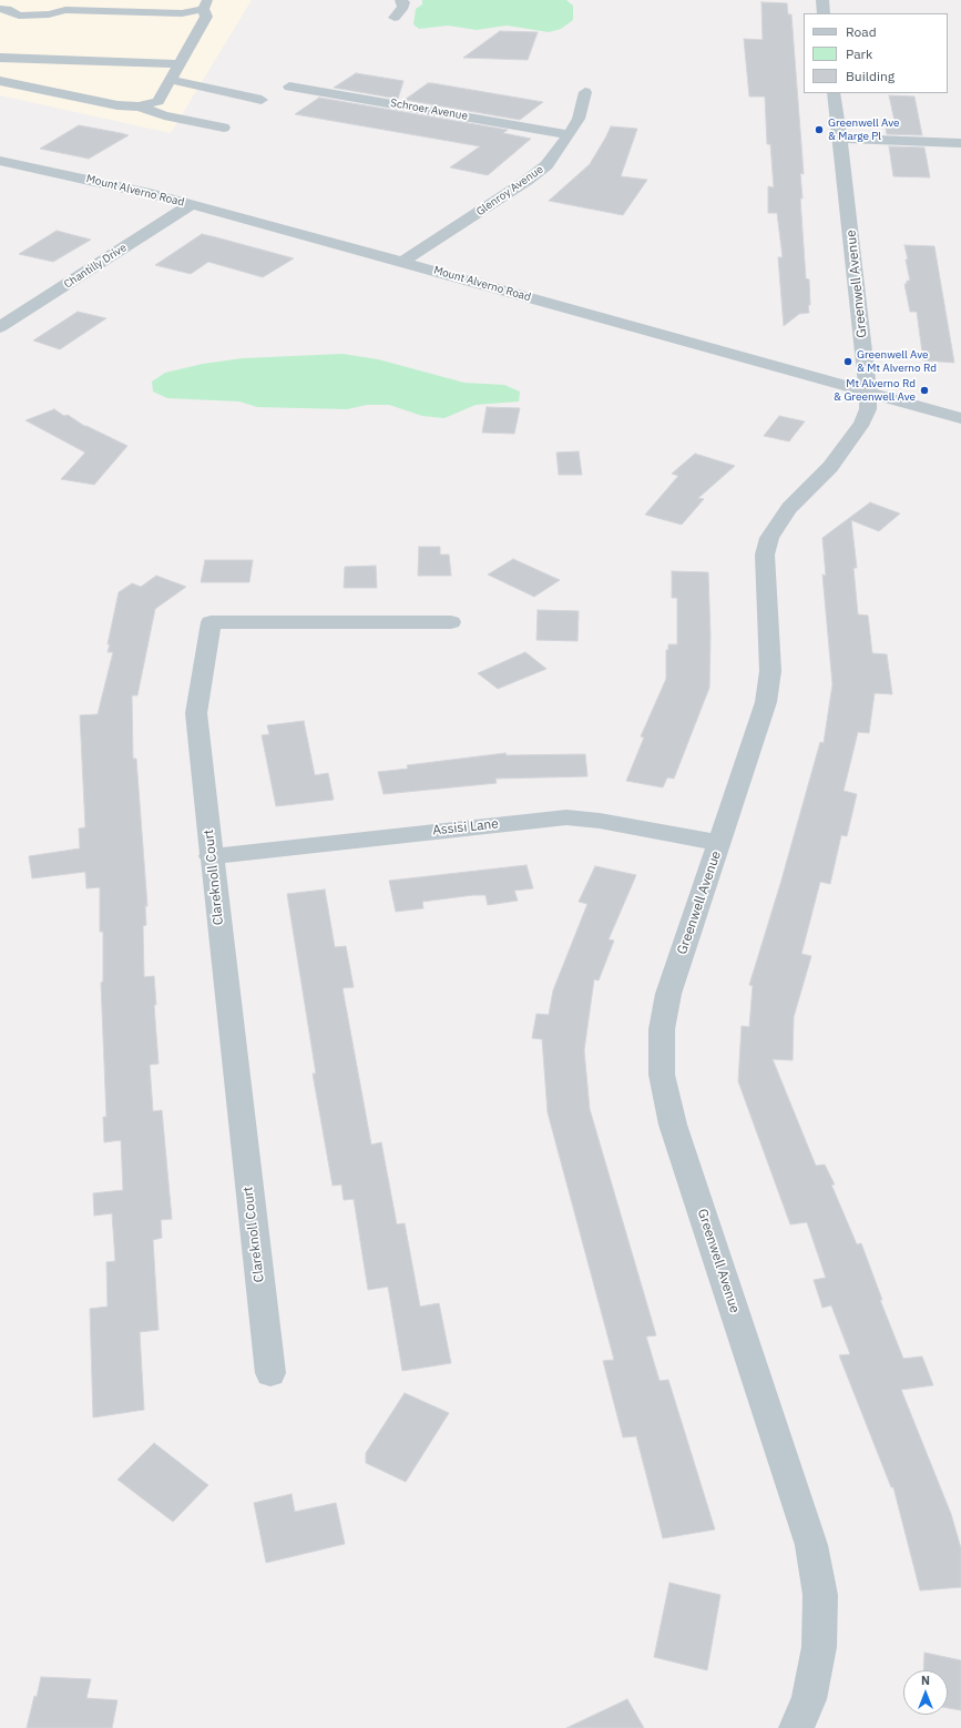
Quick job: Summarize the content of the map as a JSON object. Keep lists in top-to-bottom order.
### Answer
{
  "streets": {
    "street": [
      "Schroer Avenue",
      "Mount Alverno Road",
      "Glenroy Avenue",
      "Chantilly Drive",
      "Greenwell Avenue",
      "Assisi Lane",
      "Clareknoll Court"
    ]
  },
  "crossings": [
    ["Schroer Avenue", "Glenroy Avenue"],
    ["Mount Alverno Road", "Glenroy Avenue"],
    ["Mount Alverno Road", "Chantilly Drive"],
    ["Mount Alverno Road", "Greenwell Avenue"],
    ["Greenwell Avenue", "Assisi Lane"],
    ["Assisi Lane", "Clareknoll Court"]
  ],
  "places": ["Greenwell Ave & Marge Pl", "Greenwell Ave & Mt Alverno Rd", "Mt Alverno Rd & Greenwell Ave"],
  "legend": ["Road", "Park", "Building"],
  "north": "top"
}
